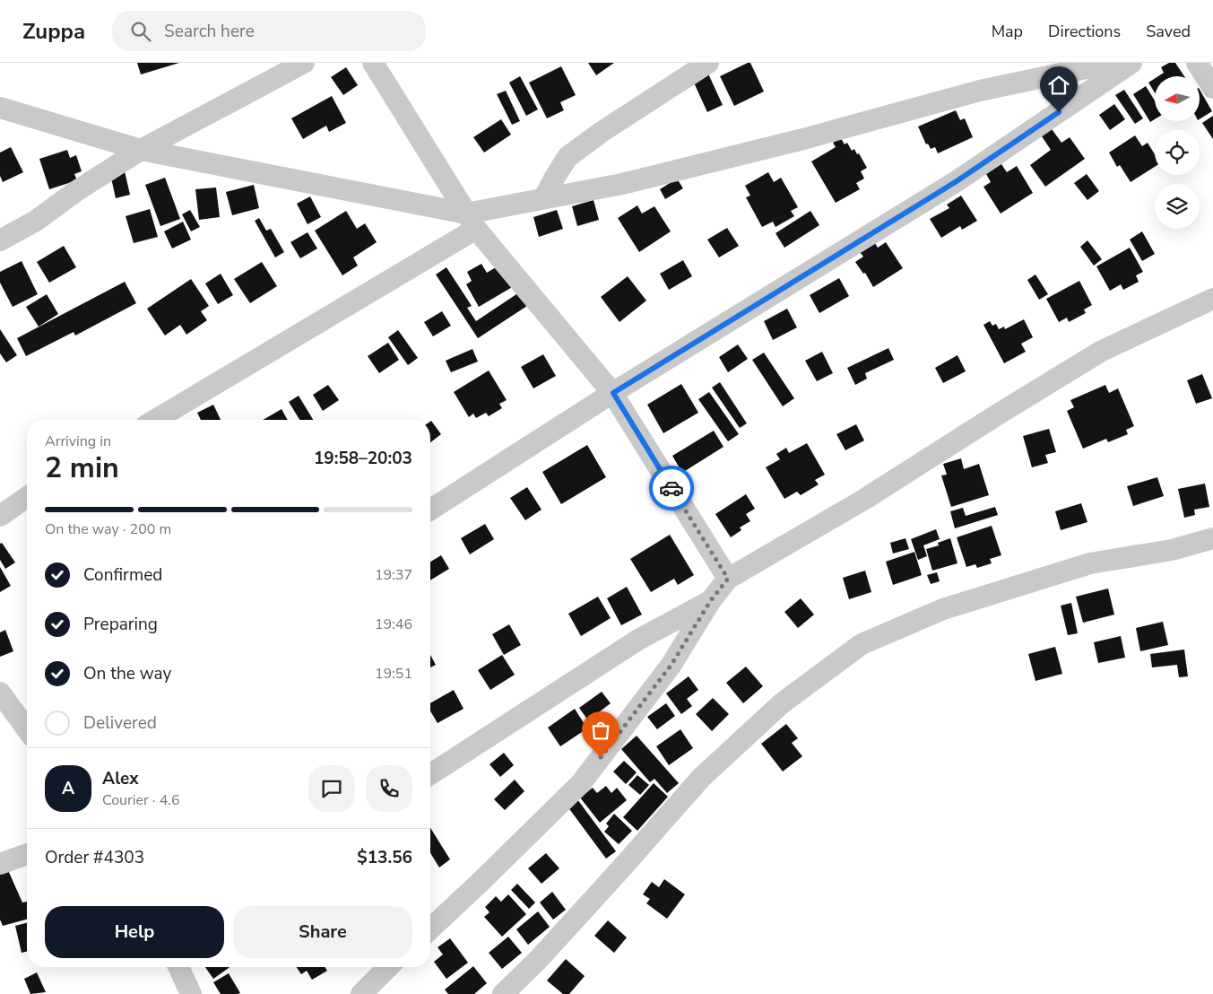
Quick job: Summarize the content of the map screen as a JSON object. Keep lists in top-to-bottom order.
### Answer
{
  "north": "left",
  "page": {
    "header": "Zuppa",
    "search": "Search here",
    "nav": ["Map", "Directions", "Saved"],
    "heading": ["2 min", "Arriving in", "19:58–20:03"],
    "panel": [
      "Alex",
      "Courier · 4.6",
      "Order #4303",
      "$13.56"
    ],
    "bar": "On the way · 200 m",
    "list": [
      ["Confirmed", "19:37"],
      ["Preparing", "19:46"],
      ["On the way", "19:51"],
      "Delivered"
    ],
    "round": "A",
    "buttons": ["Help", "Share"]
  }
}
